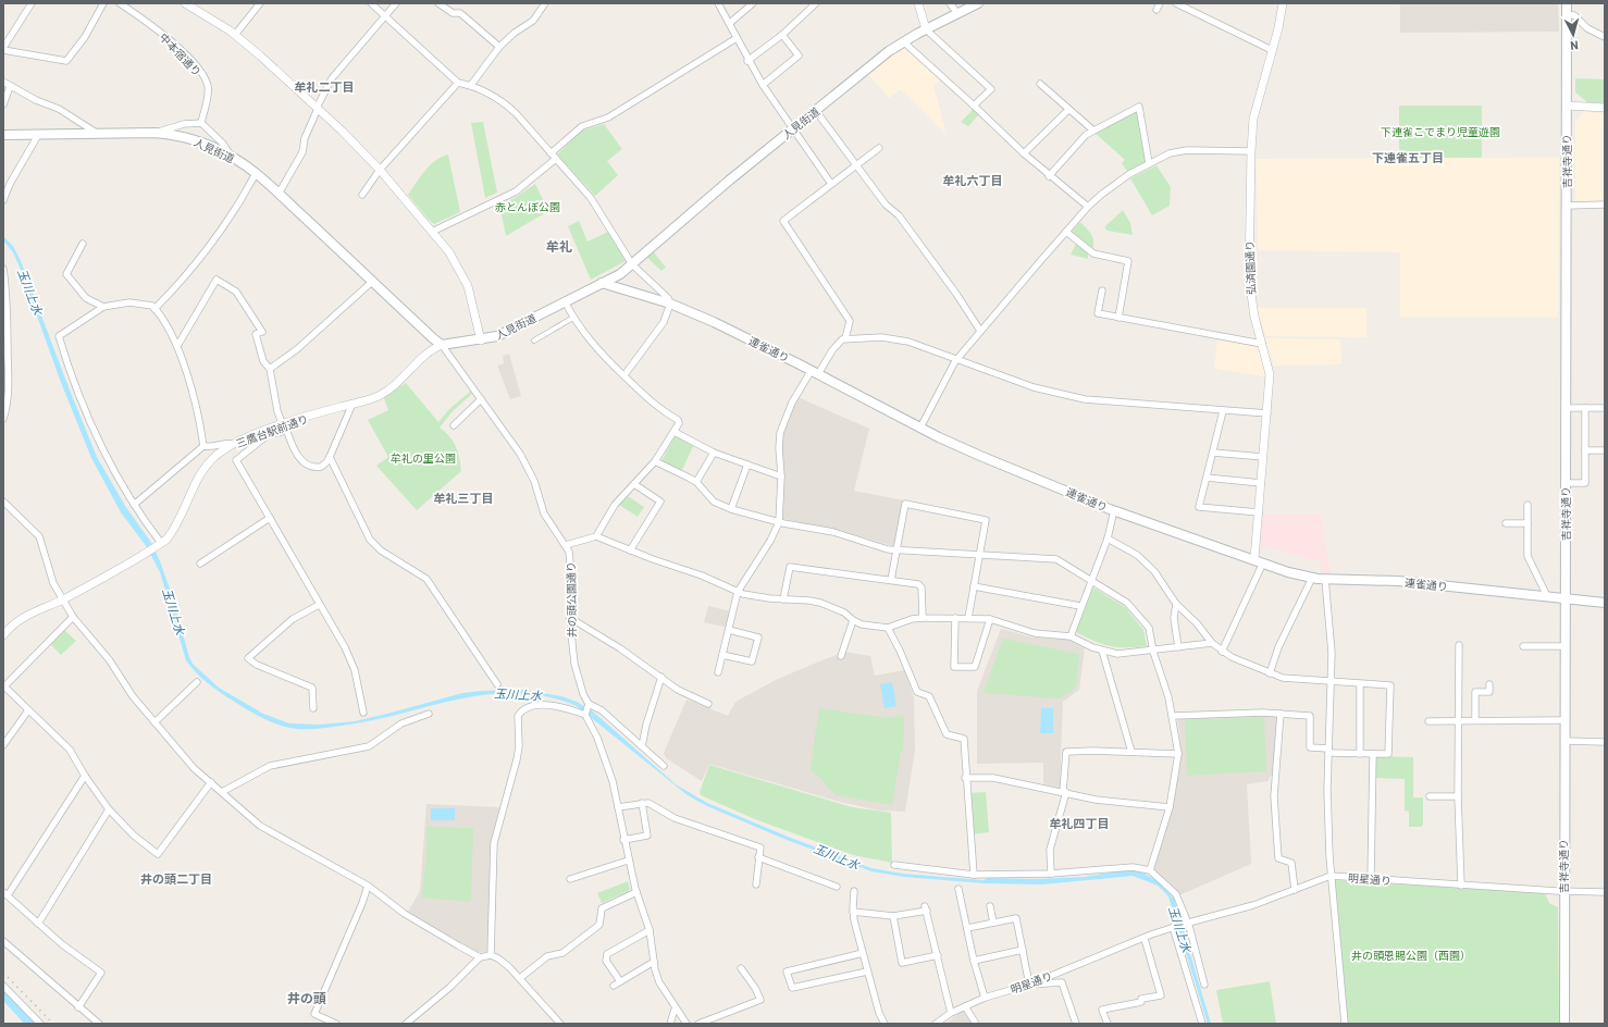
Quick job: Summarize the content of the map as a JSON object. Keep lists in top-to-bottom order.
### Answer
{
  "streets": {
    "main road": ["人見街道", "吉祥寺通り", "連雀通り"],
    "street": [
      "中本宿通り",
      "弘済園通り",
      "三鷹台駅前通り",
      "井の頭公園通り",
      "明星通り"
    ]
  },
  "crossings": [
    ["人見街道", "連雀通り"],
    ["人見街道", "三鷹台駅前通り"],
    ["人見街道", "井の頭公園通り"],
    ["吉祥寺通り", "連雀通り"],
    ["吉祥寺通り", "明星通り"],
    ["弘済園通り", "連雀通り"],
    ["三鷹台駅前通り", "井の頭公園通り"]
  ],
  "districts": [
    "牟礼二丁目",
    "下連雀五丁目",
    "牟礼六丁目",
    "牟礼",
    "牟礼三丁目",
    "牟礼四丁目",
    "井の頭二丁目",
    "井の頭"
  ],
  "water": ["玉川上水"],
  "parks": [
    "下連雀こでまり児童遊園",
    "赤とんぼ公園",
    "牟礼の里公園",
    "井の頭恩賜公園（西園）"
  ],
  "north": "bottom"
}
